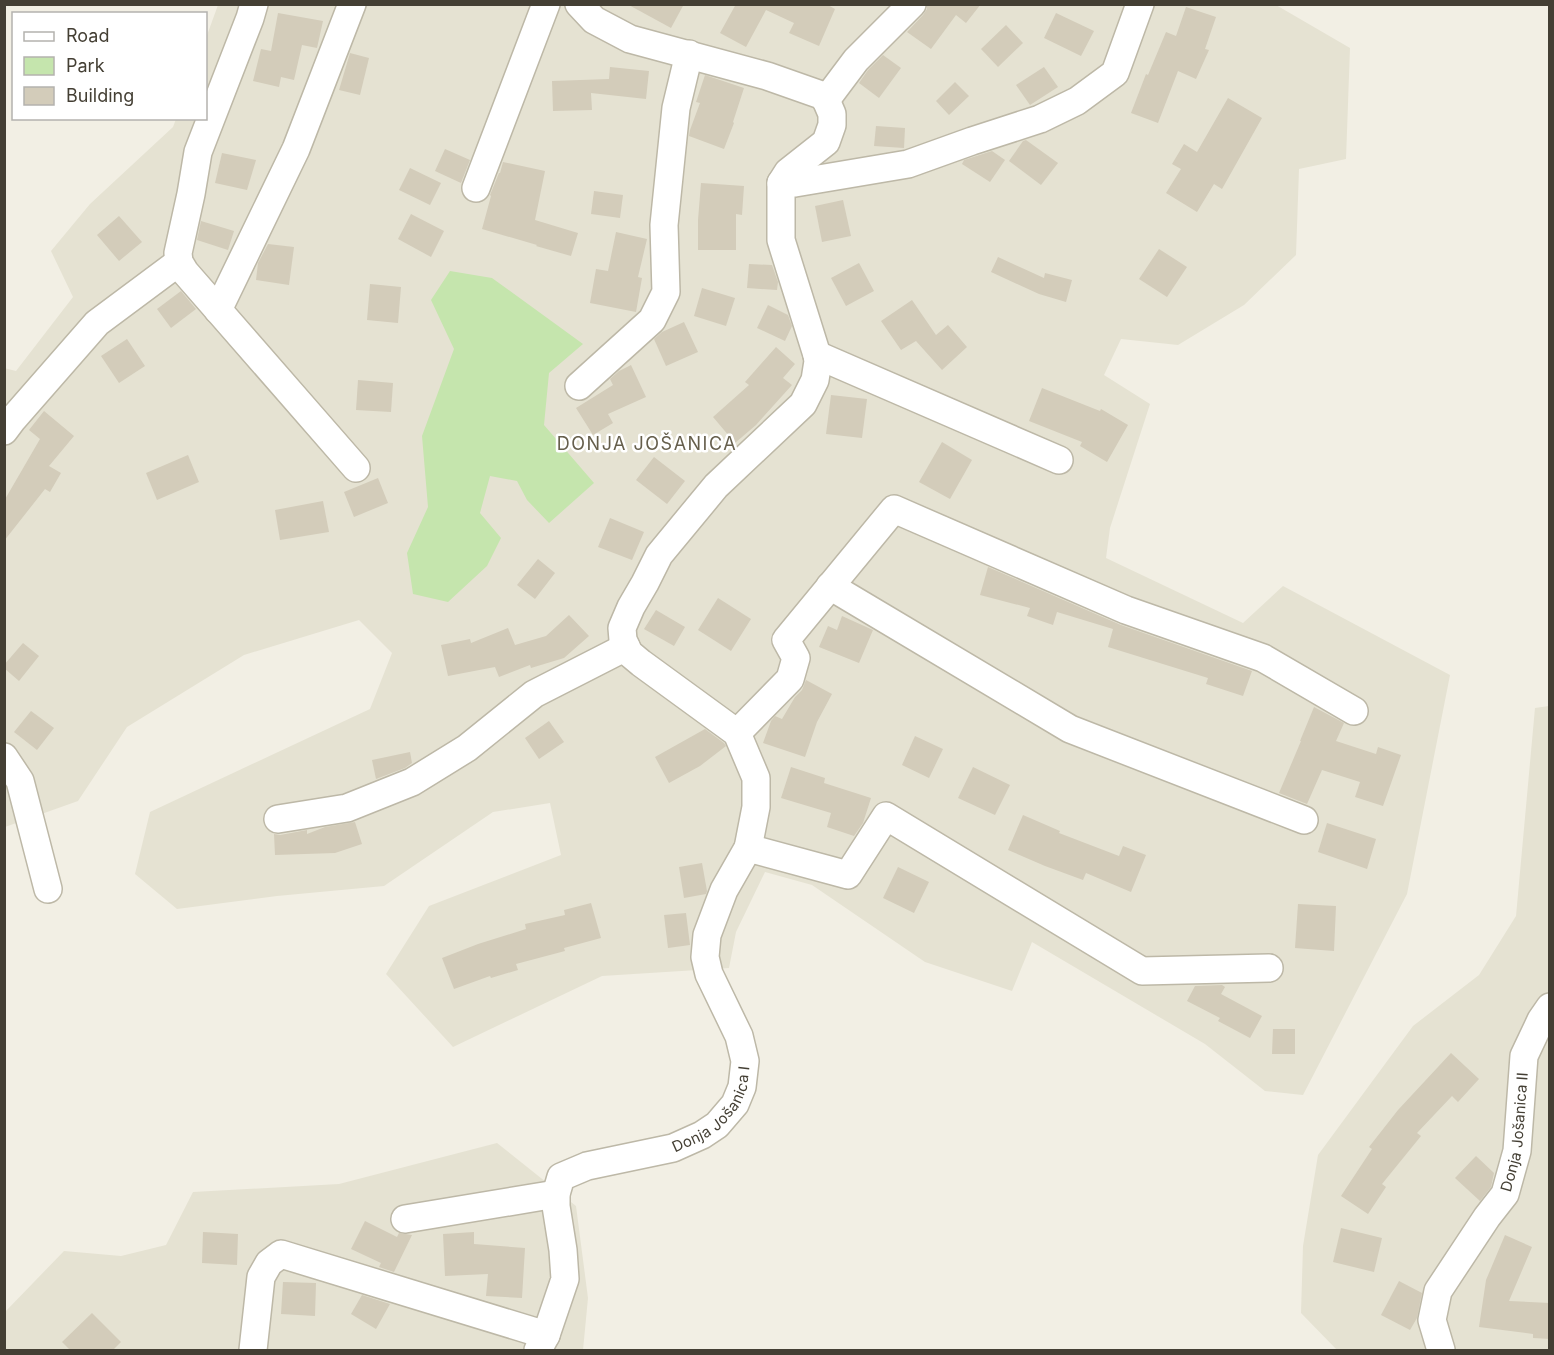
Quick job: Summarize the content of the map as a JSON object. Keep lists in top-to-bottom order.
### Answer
{
  "streets": {
    "street": ["Donja Jošanica I", "Donja Jošanica II"]
  },
  "districts": ["DONJA JOŠANICA"],
  "legend": ["Road", "Park", "Building"]
}
